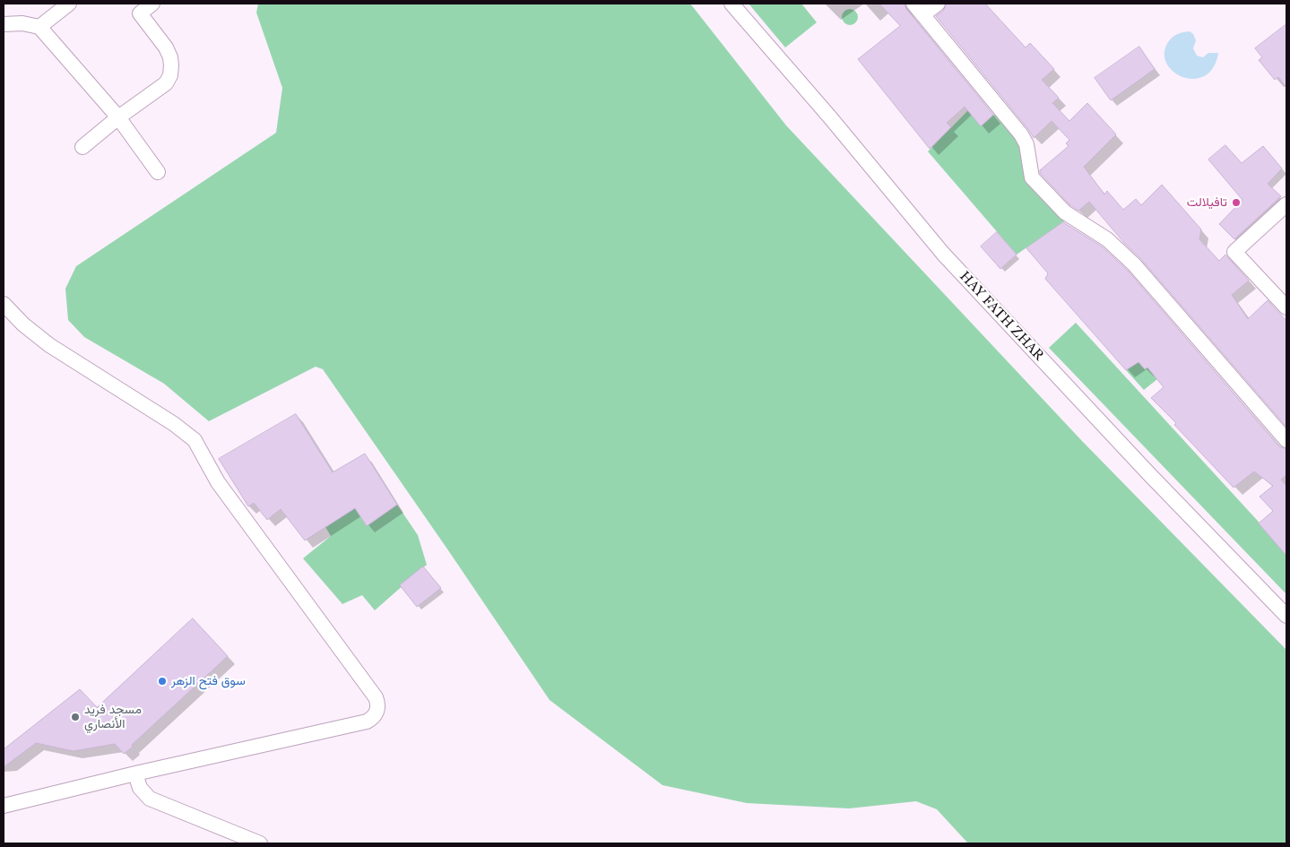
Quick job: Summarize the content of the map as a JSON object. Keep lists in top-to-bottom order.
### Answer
{
  "streets": {
    "street": ["HAY FATH ZHAR"]
  },
  "places": ["تافيلالت", "سوق فتح الزهر", "مسجد فريد الأنصاري"]
}
